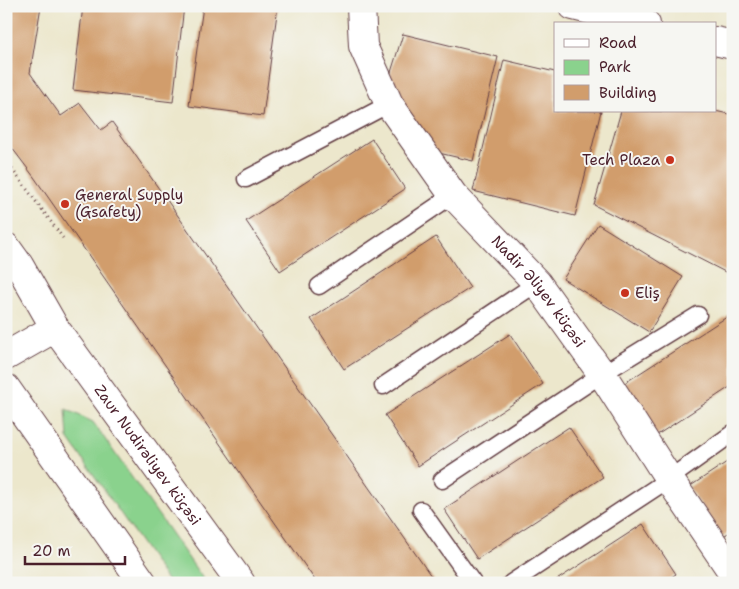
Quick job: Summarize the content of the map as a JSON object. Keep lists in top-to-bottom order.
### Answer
{
  "streets": {
    "street": ["Nadir Əliyev küçəsi", "Zaur Nudirəliyev küçəsi"]
  },
  "places": ["Tech Plaza", "General Supply (Gsafety)", "Eliş"],
  "legend": ["Road", "Park", "Building"],
  "scale_bar": "20 m"
}
